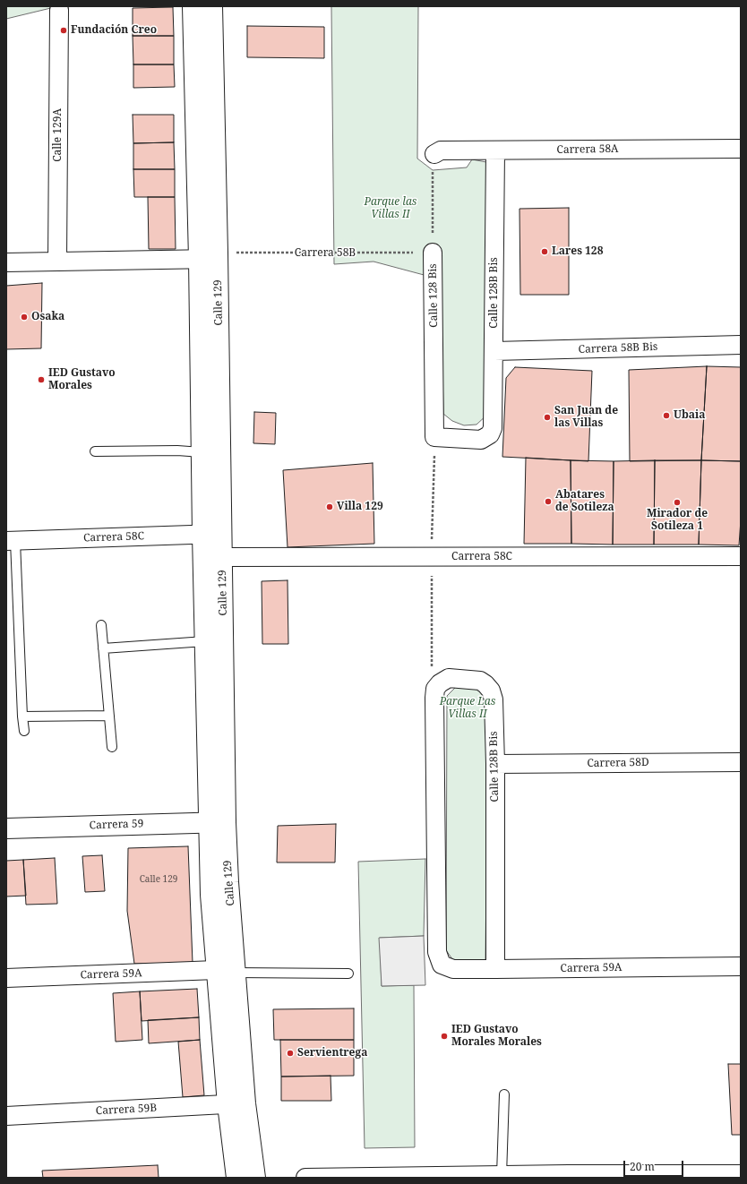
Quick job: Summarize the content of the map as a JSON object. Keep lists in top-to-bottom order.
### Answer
{
  "streets": {
    "main road": ["Calle 129", "Carrera 59"],
    "street": [
      "Calle 129A",
      "Carrera 58A",
      "Calle 128B Bis",
      "Calle 128 Bis",
      "Carrera 58B Bis",
      "Carrera 58C",
      "Carrera 58D",
      "Carrera 59A",
      "Carrera 59B"
    ],
    "path": ["Carrera 58B"]
  },
  "crossings": [
    ["Carrera 58A", "Calle 128B Bis"],
    ["Carrera 58A", "Calle 128 Bis"],
    ["Carrera 58B", "Calle 128 Bis"],
    ["Carrera 58B", "Calle 129"],
    ["Calle 128B Bis", "Calle 128 Bis"],
    ["Calle 128B Bis", "Carrera 58B Bis"],
    ["Calle 128B Bis", "Carrera 58D"],
    ["Calle 128B Bis", "Carrera 59A"],
    ["Calle 129", "Carrera 58C"],
    ["Calle 129", "Carrera 59"],
    ["Calle 129", "Carrera 59A"],
    ["Calle 129", "Carrera 59B"]
  ],
  "parks": ["Parque las Villas II", "Parque Las Villas II"],
  "places": [
    "Fundación Creo",
    "Lares 128",
    "Osaka",
    "IED Gustavo Morales",
    "Ubaia",
    "San Juan de las Villas",
    "Abatares de Sotileza",
    "Mirador de Sotileza 1",
    "Villa 129",
    "IED Gustavo Morales Morales",
    "Servientrega"
  ],
  "house_numbers": ["Calle 129"],
  "scale_bar": "20 m"
}
